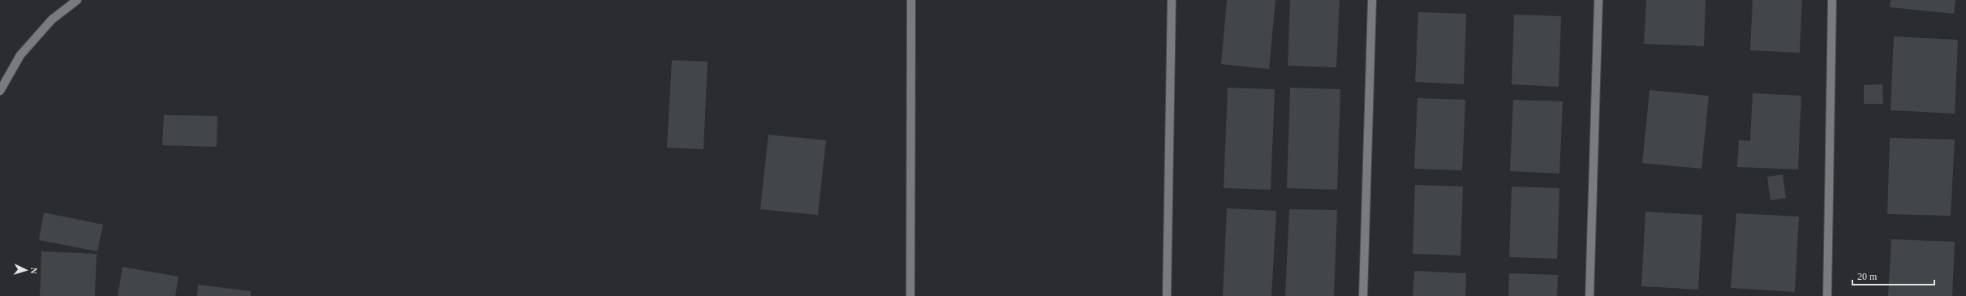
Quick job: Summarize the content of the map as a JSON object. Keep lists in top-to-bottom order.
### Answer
{
  "scale_bar": "20 m",
  "north": "right"
}
